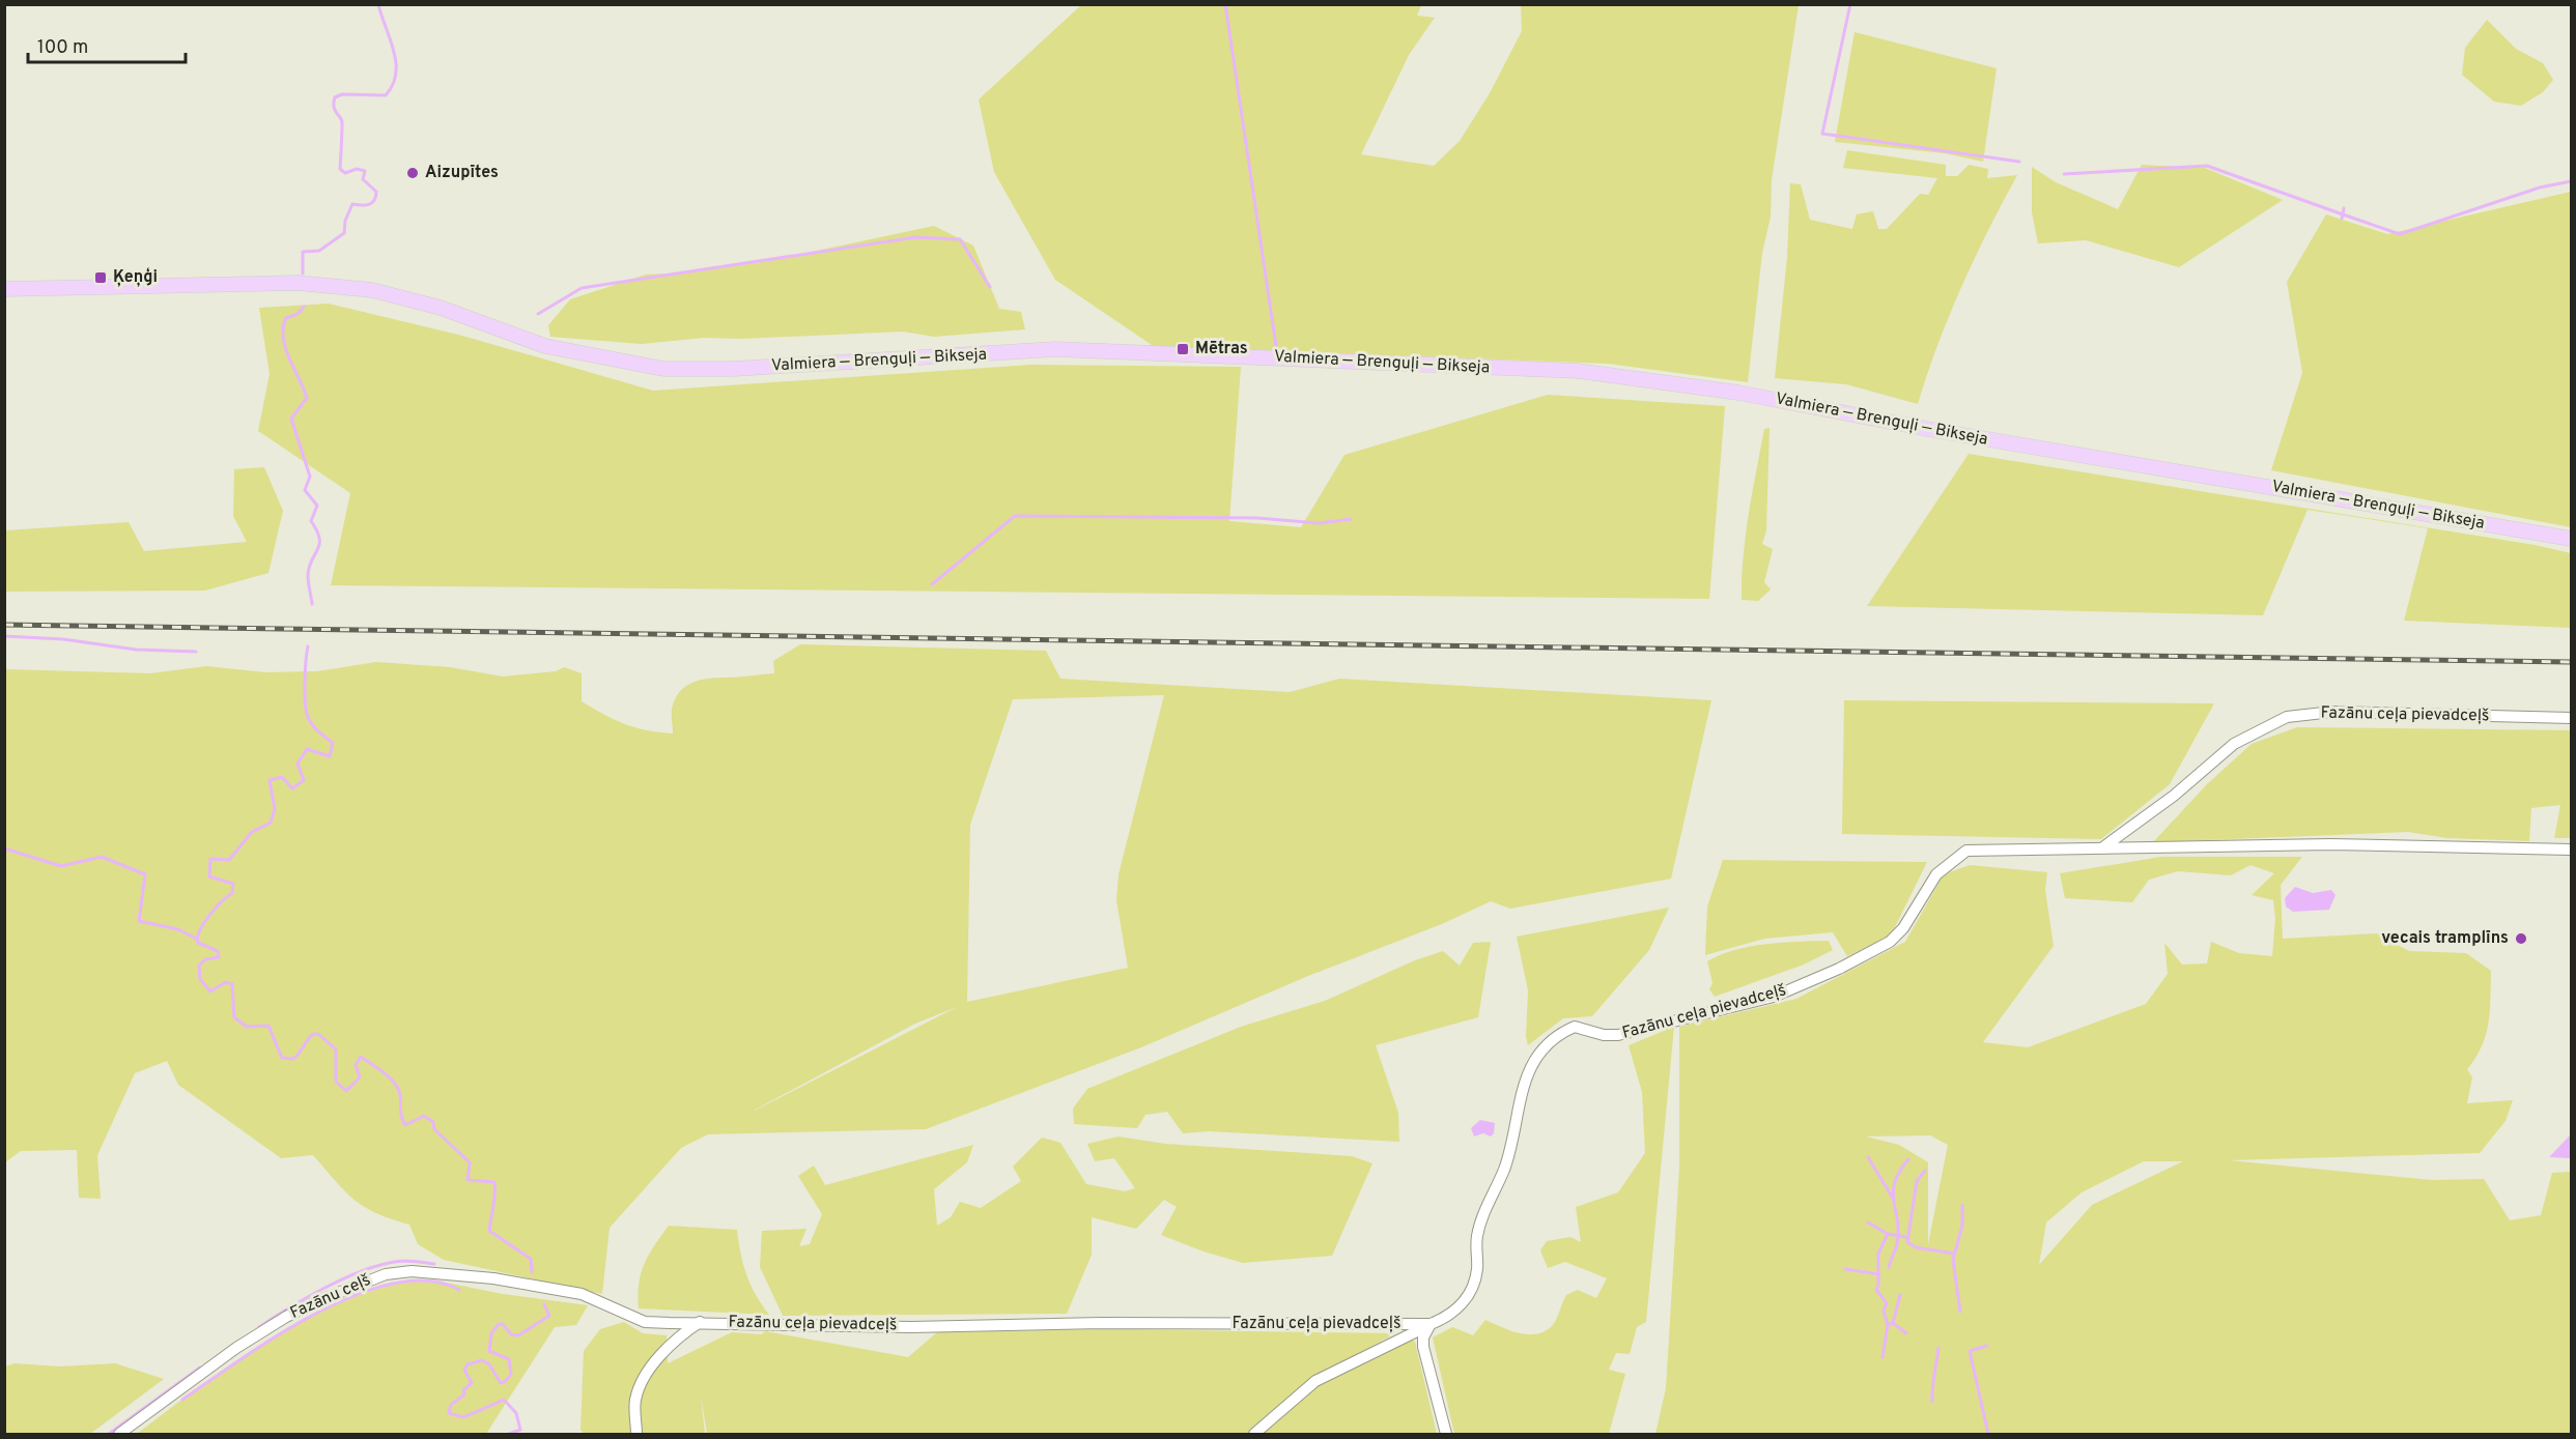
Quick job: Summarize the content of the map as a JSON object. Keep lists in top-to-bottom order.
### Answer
{
  "streets": {
    "main road": ["Valmiera — Brenguļi — Bikseja"],
    "street": ["Fazānu ceļa pievadceļš", "Fazānu ceļš"]
  },
  "crossings": [
    ["Fazānu ceļa pievadceļš", "Fazānu ceļš"]
  ],
  "places": {
    "other": ["Aizupītes", "vecais tramplīns"],
    "transit": ["Ķeņģi", "Mētras"]
  },
  "scale_bar": "100 m"
}
